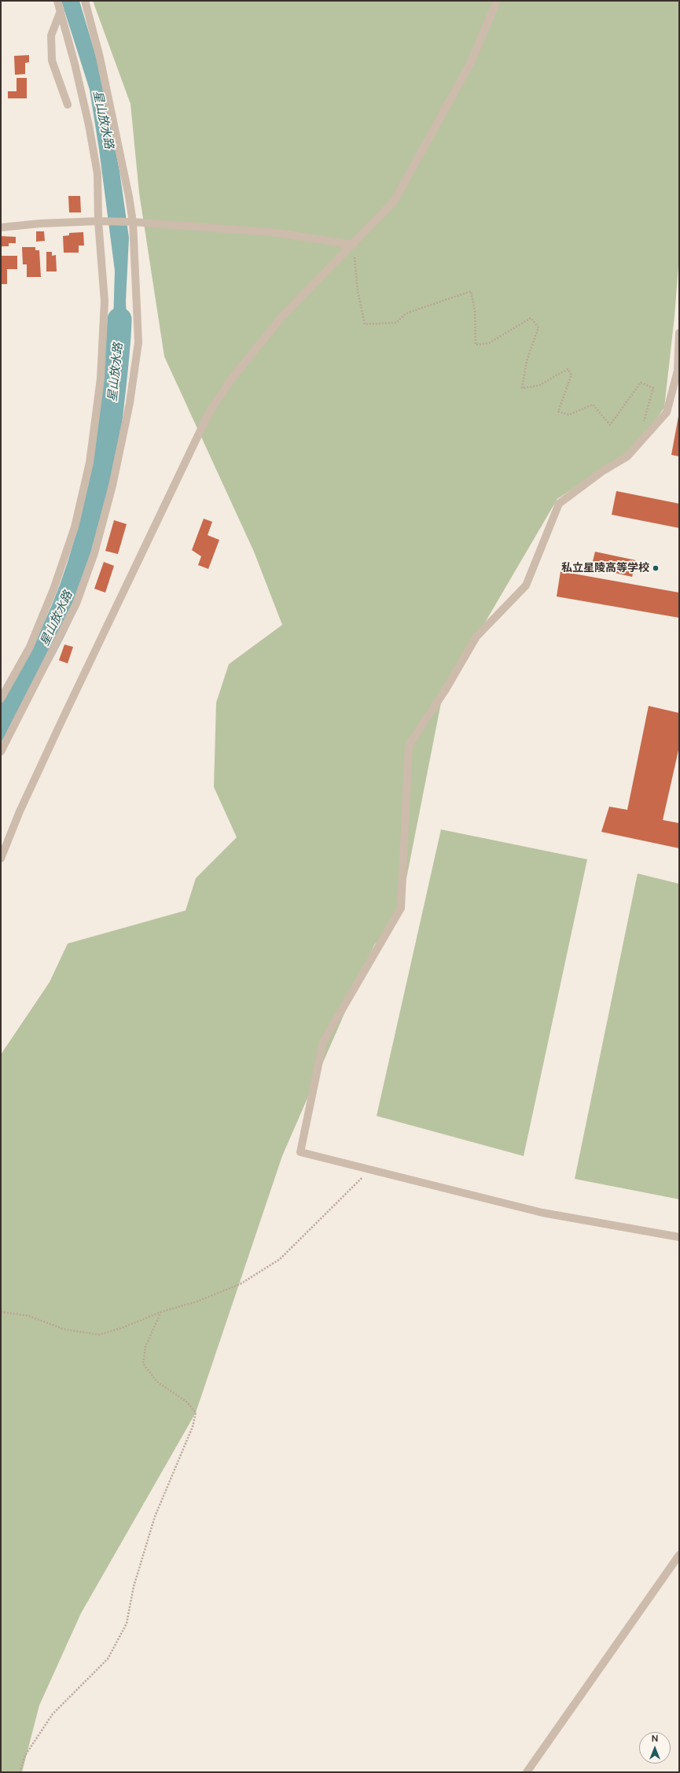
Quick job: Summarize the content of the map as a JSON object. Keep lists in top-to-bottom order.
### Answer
{
  "water": ["星山放水路"],
  "places": ["私立星陵高等学校"],
  "north": "top"
}
